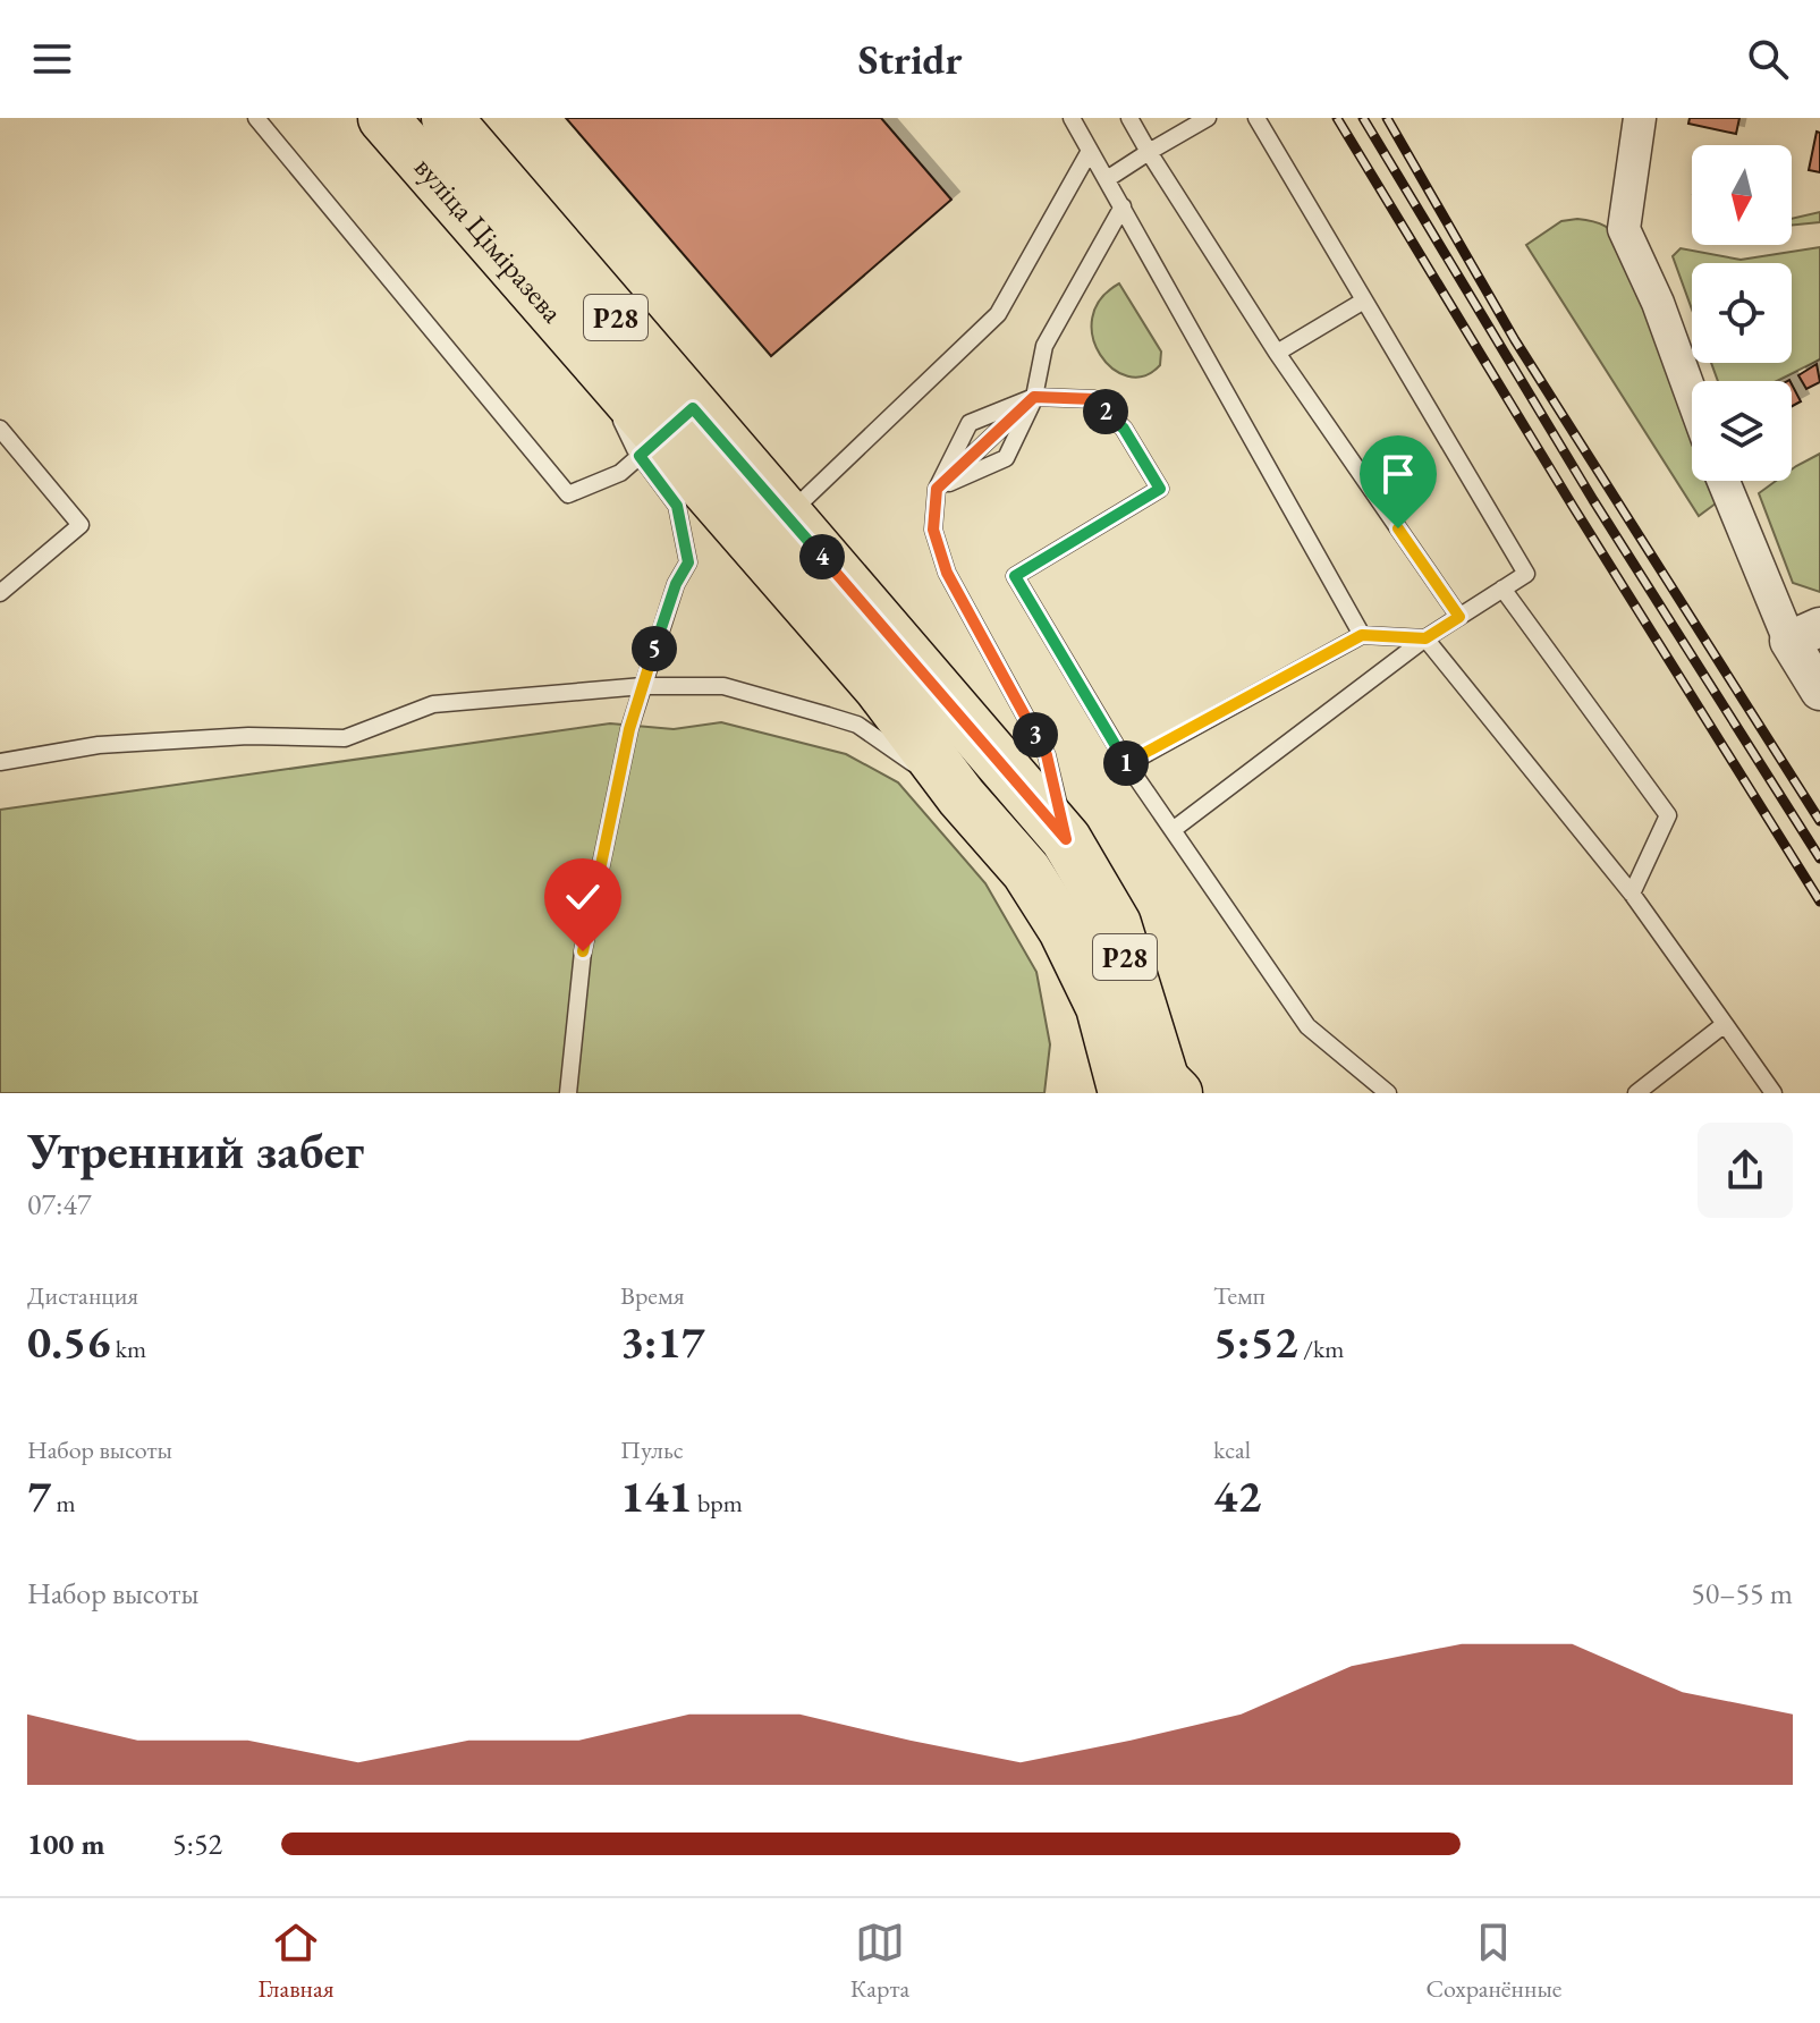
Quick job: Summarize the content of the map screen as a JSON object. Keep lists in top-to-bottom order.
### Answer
{
  "streets": {
    "main road": ["вуліца Ціміразева", "Р28"]
  },
  "crossings": [
    ["вуліца Ціміразева", "Р28"]
  ],
  "north": "bottom",
  "page": {
    "header": "Stridr",
    "pins": [
      "2",
      "4",
      "5",
      "3",
      "1"
    ],
    "heading": ["Утренний забег", "07:47"],
    "stats": [
      ["Дистанция", "0.56 km"],
      ["Время", "3:17"],
      ["Темп", "5:52 /km"],
      ["Набор высоты", "7 m"],
      ["Пульс", "141 bpm"],
      ["kcal", "42"]
    ],
    "chart": ["Набор высоты", "50–55 m"],
    "list": [
      {
        "name": "100 m",
        "note": "5:52"
      }
    ],
    "tabs": ["Главная", "Карта", "Сохранённые"]
  }
}
